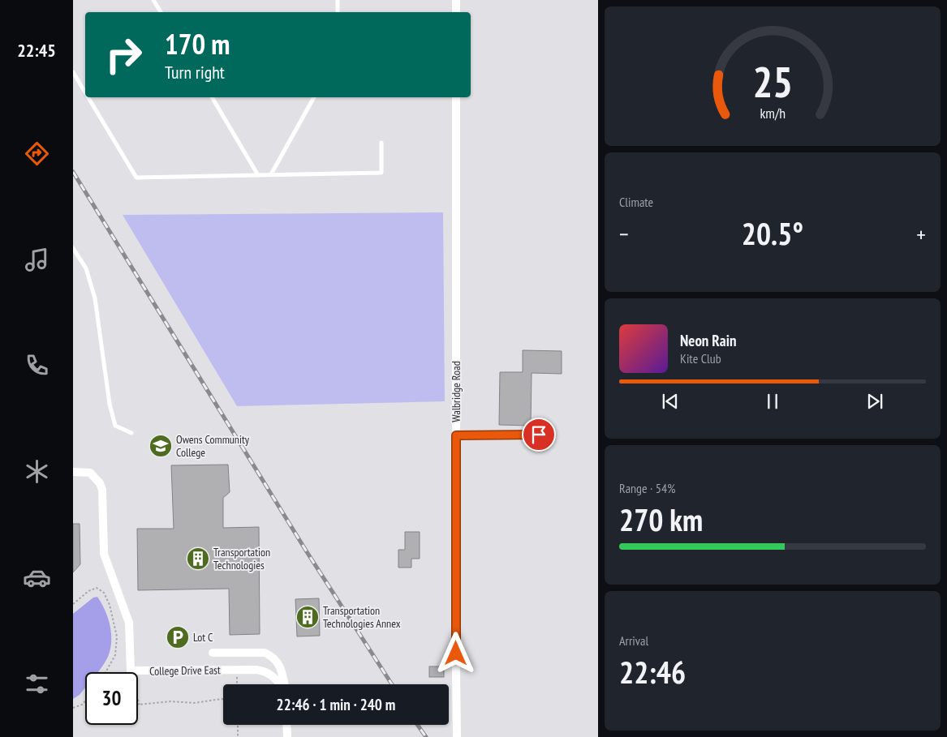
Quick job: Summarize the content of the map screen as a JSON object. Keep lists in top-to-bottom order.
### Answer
{
  "streets": {
    "street": ["Walbridge Road", "College Drive East"]
  },
  "places": {
    "school or university": ["Owens Community College"],
    "building": ["Transportation Technologies", "Transportation Technologies Annex"],
    "parking": ["Lot C"]
  },
  "page": {
    "tabs": "22:45",
    "turn": ["170 m", "Turn right"],
    "tile": [
      "Climate",
      ["Range · 54%", "270 km"],
      ["Arrival", "22:46"]
    ],
    "heat": ["−", "20.5°", "+"],
    "song": ["Neon Rain", "Kite Club"],
    "limit": "30",
    "trip": "22:46 · 1 min · 240 m",
    "gauge": ["25", "km/h"]
  }
}
